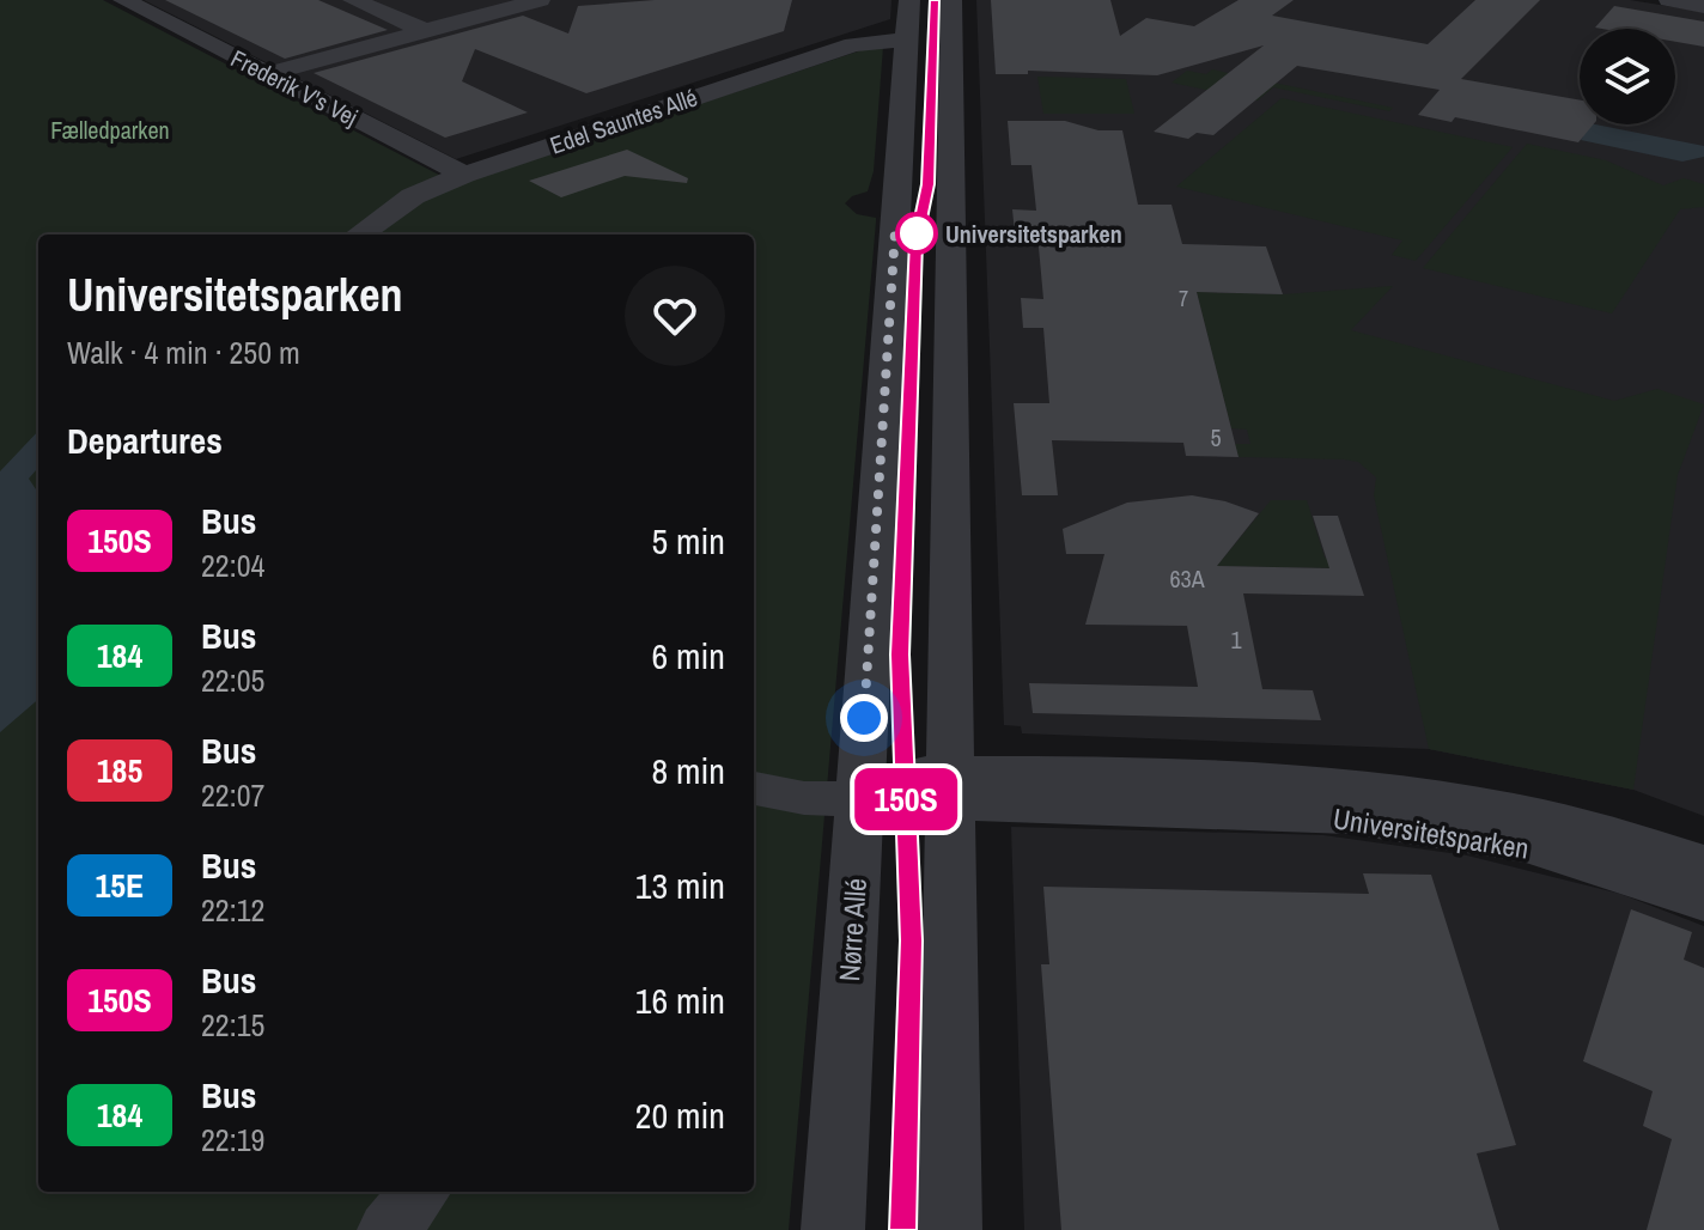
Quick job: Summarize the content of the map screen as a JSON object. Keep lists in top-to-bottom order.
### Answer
{
  "streets": {
    "street": [
      "Frederik V's Vej",
      "Edel Sauntes Allé",
      "Universitetsparken",
      "Nørre Allé"
    ]
  },
  "crossings": [
    ["Frederik V's Vej", "Edel Sauntes Allé"],
    ["Edel Sauntes Allé", "Nørre Allé"],
    ["Universitetsparken", "Nørre Allé"]
  ],
  "parks": ["Fælledparken"],
  "places": ["Universitetsparken"],
  "lines": ["bus line 150S"],
  "house_numbers": [
    "7",
    "5",
    "63A",
    "1"
  ],
  "page": {
    "on_map": "150S",
    "heading": [
      ["Universitetsparken", "Walk · 4 min · 250 m"],
      "Departures"
    ],
    "list": [
      {
        "mark": "150S",
        "name": "Bus",
        "note": "22:04",
        "value": "5 min"
      },
      {
        "mark": "184",
        "name": "Bus",
        "note": "22:05",
        "value": "6 min"
      },
      {
        "mark": "185",
        "name": "Bus",
        "note": "22:07",
        "value": "8 min"
      },
      {
        "mark": "15E",
        "name": "Bus",
        "note": "22:12",
        "value": "13 min"
      },
      {
        "mark": "150S",
        "name": "Bus",
        "note": "22:15",
        "value": "16 min"
      },
      {
        "mark": "184",
        "name": "Bus",
        "note": "22:19",
        "value": "20 min"
      }
    ]
  }
}
